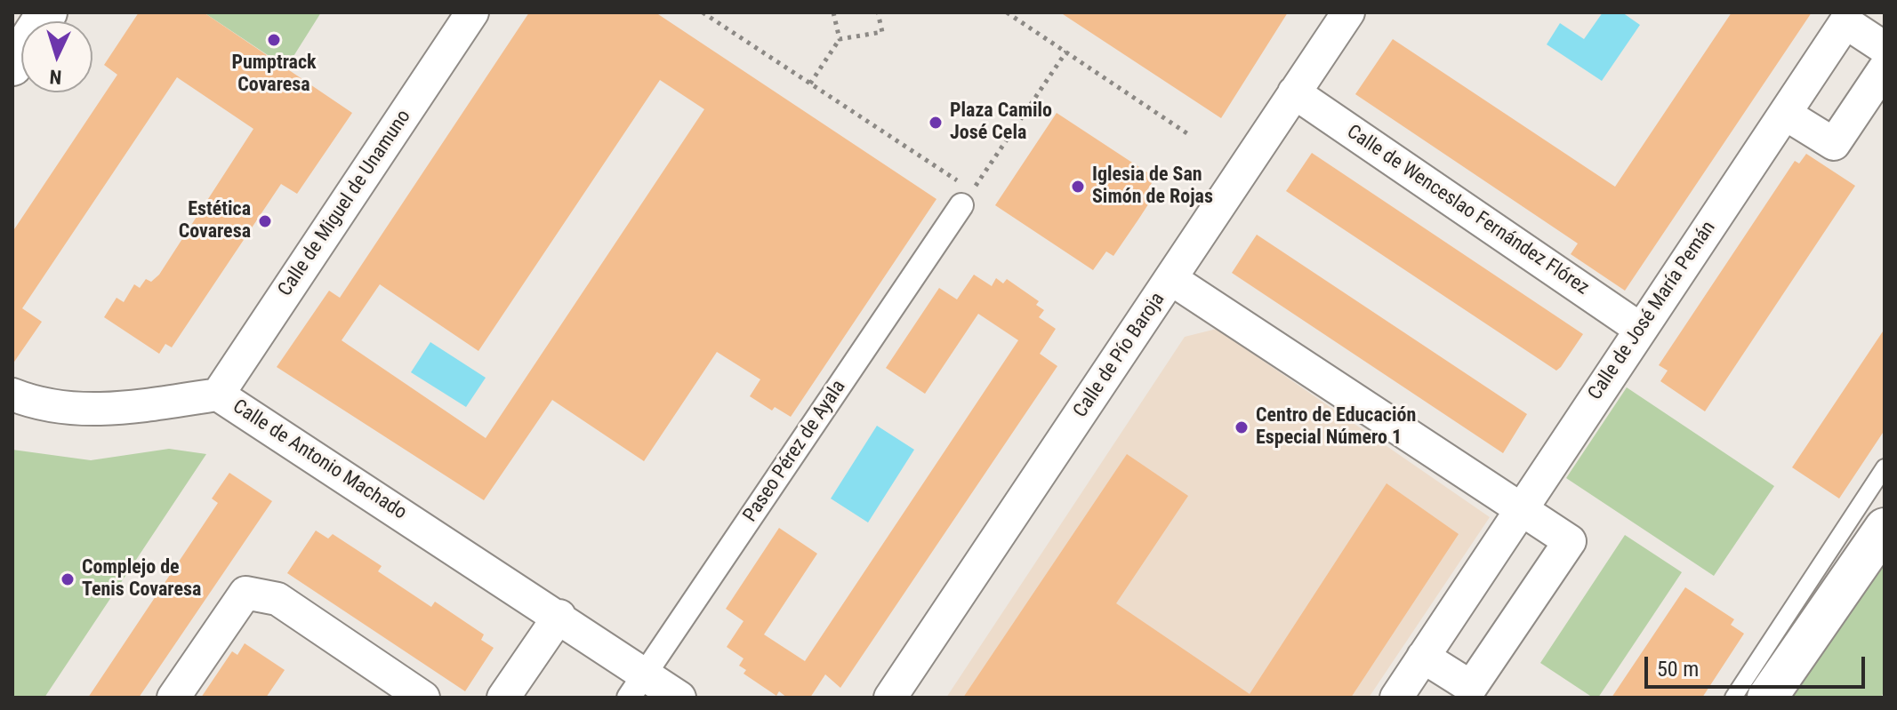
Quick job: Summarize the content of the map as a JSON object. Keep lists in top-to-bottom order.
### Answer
{
  "streets": {
    "street": [
      "Calle de Miguel de Unamuno",
      "Calle de Wenceslao Fernández Flórez",
      "Calle de José María Pemán",
      "Calle de Pío Baroja",
      "Paseo Pérez de Ayala",
      "Calle de Antonio Machado"
    ]
  },
  "crossings": [
    ["Calle de Miguel de Unamuno", "Calle de Antonio Machado"],
    ["Calle de Wenceslao Fernández Flórez", "Calle de José María Pemán"],
    ["Calle de Wenceslao Fernández Flórez", "Calle de Pío Baroja"],
    ["Paseo Pérez de Ayala", "Calle de Antonio Machado"]
  ],
  "places": [
    "Pumptrack Covaresa",
    "Plaza Camilo José Cela",
    "Iglesia de San Simón de Rojas",
    "Estética Covaresa",
    "Centro de Educación Especial Número 1",
    "Complejo de Tenis Covaresa"
  ],
  "scale_bar": "50 m",
  "north": "bottom"
}
